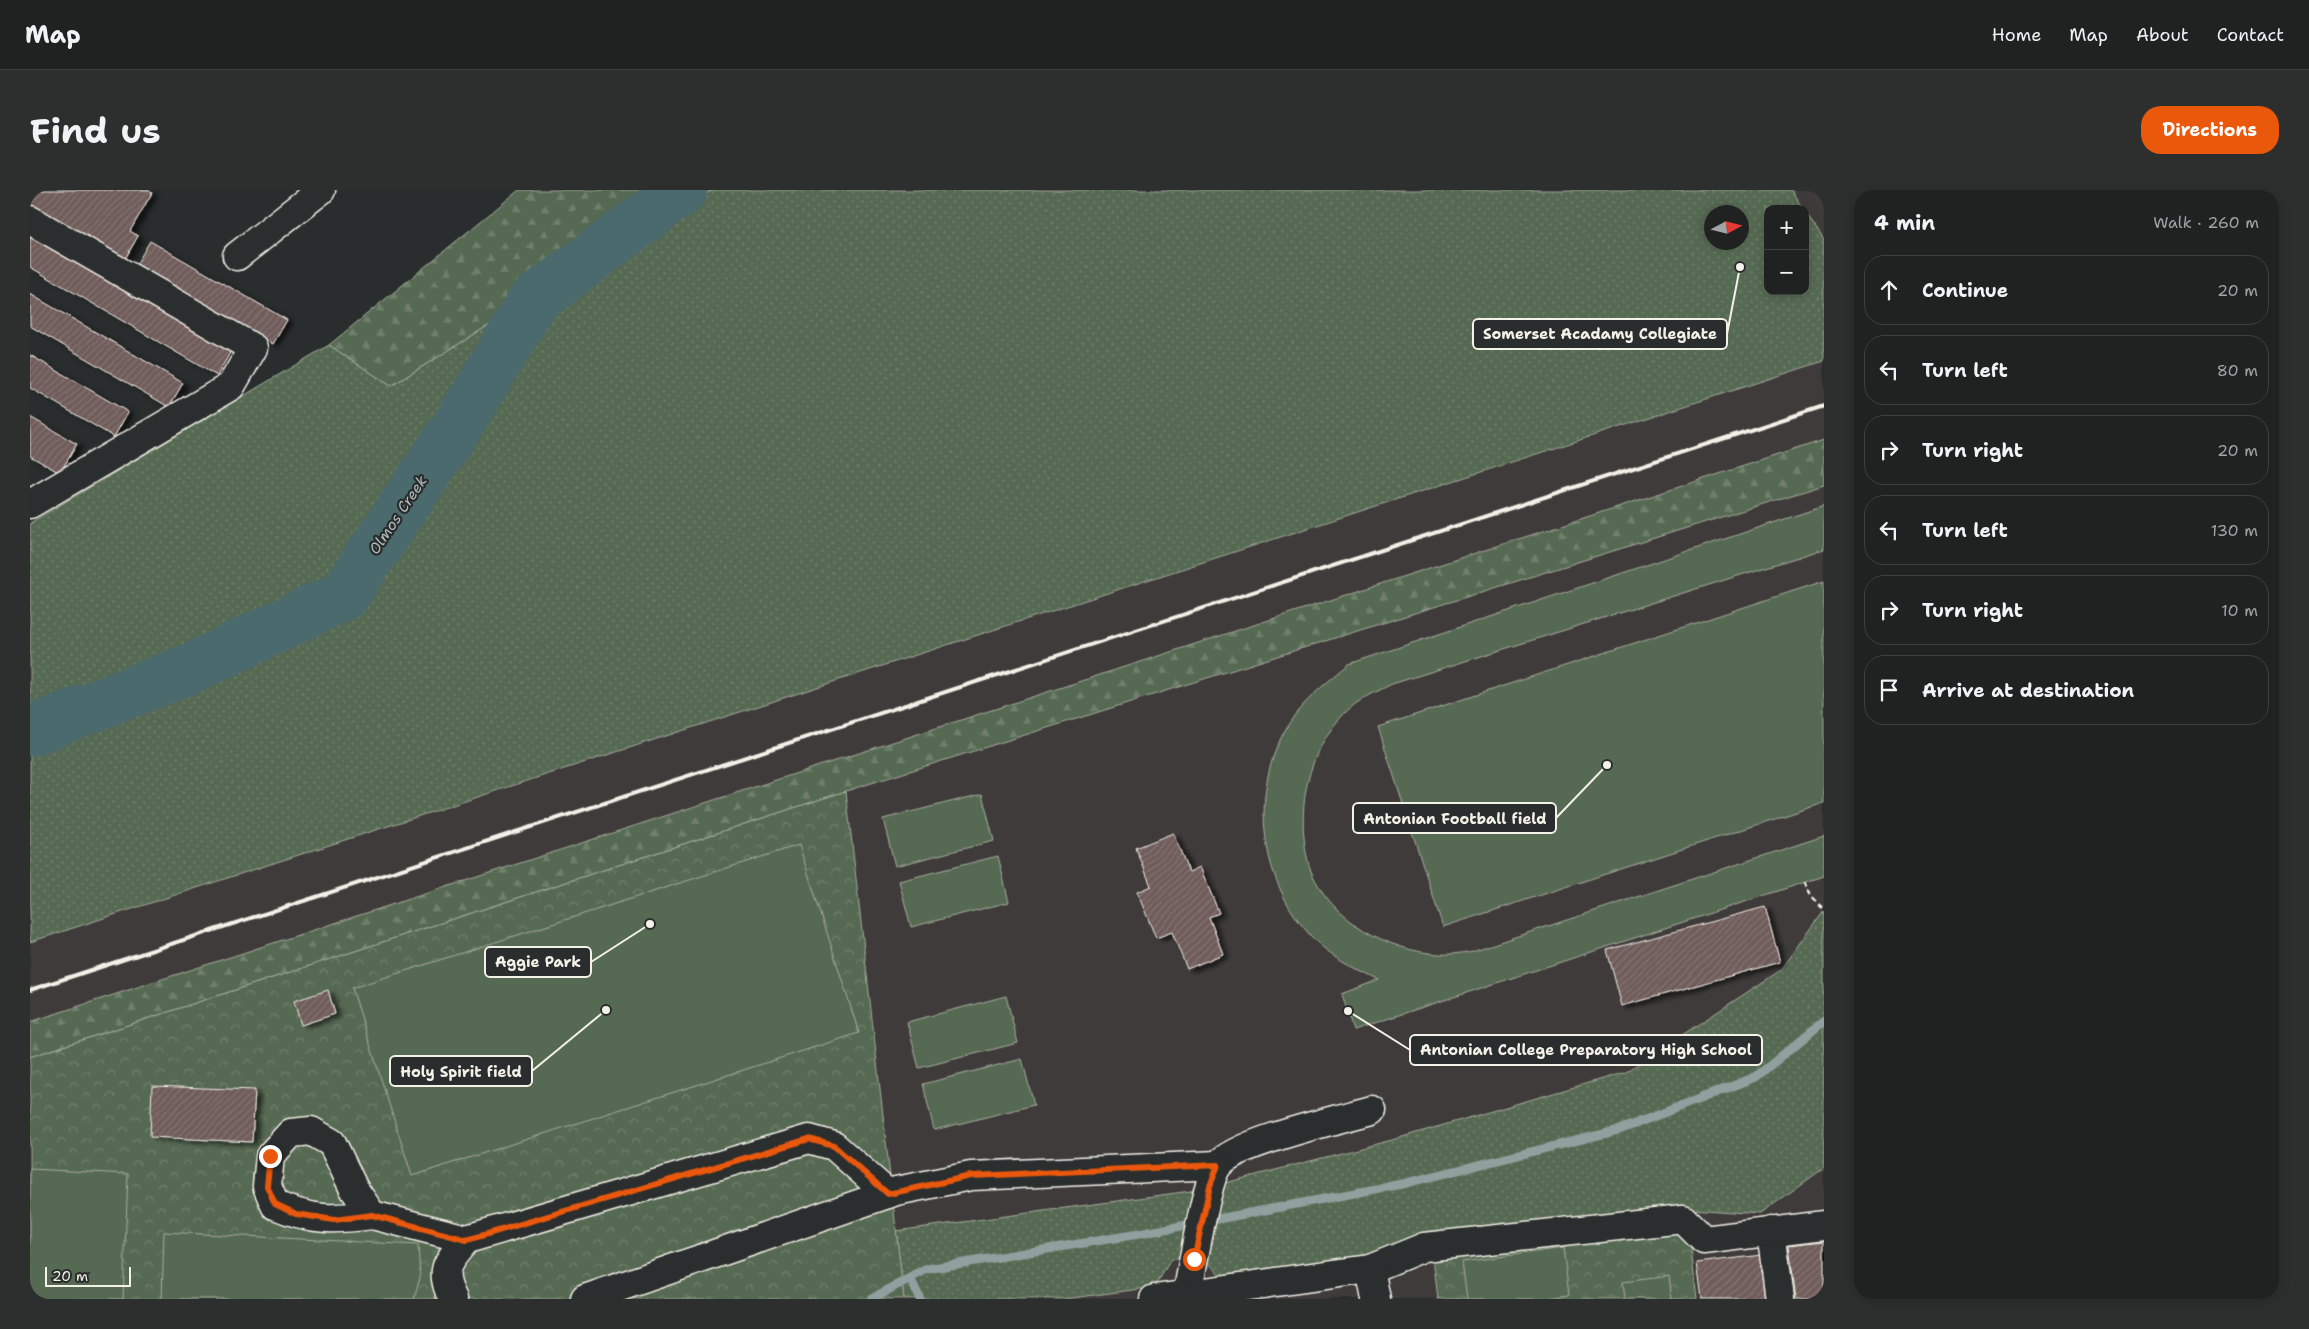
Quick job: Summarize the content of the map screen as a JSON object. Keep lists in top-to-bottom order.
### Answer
{
  "water": ["Olmos Creek"],
  "places": [
    "Somerset Acadamy Collegiate",
    "Antonian Football field",
    "Aggie Park",
    "Holy Spirit field",
    "Antonian College Preparatory High School"
  ],
  "scale_bar": "20 m",
  "north": "right",
  "page": {
    "header": "Map",
    "nav": [
      "Home",
      "Map",
      "About",
      "Contact"
    ],
    "buttons": "Directions",
    "title": "Find us",
    "heading": ["4 min", "Walk · 260 m"],
    "map_buttons": ["+", "−"],
    "list": [
      ["Continue", "20 m"],
      ["Turn left", "80 m"],
      ["Turn right", "20 m"],
      ["Turn left", "130 m"],
      ["Turn right", "10 m"],
      "Arrive at destination"
    ],
    "scale": "20 m"
  }
}
